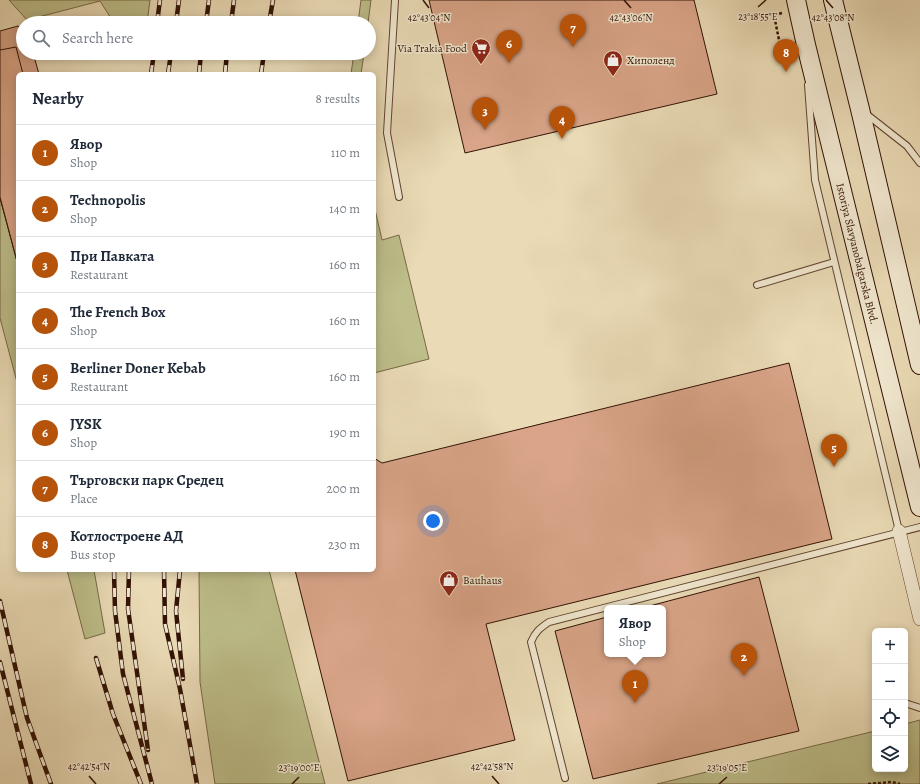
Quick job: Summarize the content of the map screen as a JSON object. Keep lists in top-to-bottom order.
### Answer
{
  "streets": {
    "main road": ["Istoriya Slavyanobalgarska Blvd."]
  },
  "places": {
    "supermarket": ["Via Trakia Food"],
    "shop": ["Хиполенд", "Bauhaus"]
  },
  "page": {
    "pins": [
      "7",
      "6",
      "8",
      "3",
      "4",
      "5",
      "2",
      "1"
    ],
    "search": "Search here",
    "heading": ["Nearby", "8 results"],
    "list": [
      {
        "mark": "1",
        "name": "Явор",
        "note": "Shop",
        "value": "110 m"
      },
      {
        "mark": "2",
        "name": "Technopolis",
        "note": "Shop",
        "value": "140 m"
      },
      {
        "mark": "3",
        "name": "При Павката",
        "note": "Restaurant",
        "value": "160 m"
      },
      {
        "mark": "4",
        "name": "The French Box",
        "note": "Shop",
        "value": "160 m"
      },
      {
        "mark": "5",
        "name": "Berliner Doner Kebab",
        "note": "Restaurant",
        "value": "160 m"
      },
      {
        "mark": "6",
        "name": "JYSK",
        "note": "Shop",
        "value": "190 m"
      },
      {
        "mark": "7",
        "name": "Търговски парк Средец",
        "note": "Place",
        "value": "200 m"
      },
      {
        "mark": "8",
        "name": "Котлостроене АД",
        "note": "Bus stop",
        "value": "230 m"
      }
    ],
    "popup": ["Явор", "Shop"],
    "map_buttons": ["+", "−"]
  },
  "coordinates": [
    "23°18'55\"E",
    "42°43'04\"N",
    "42°43'06\"N",
    "42°43'08\"N",
    "42°42'54\"N",
    "42°42'58\"N",
    "23°19'00\"E",
    "23°19'05\"E"
  ]
}
